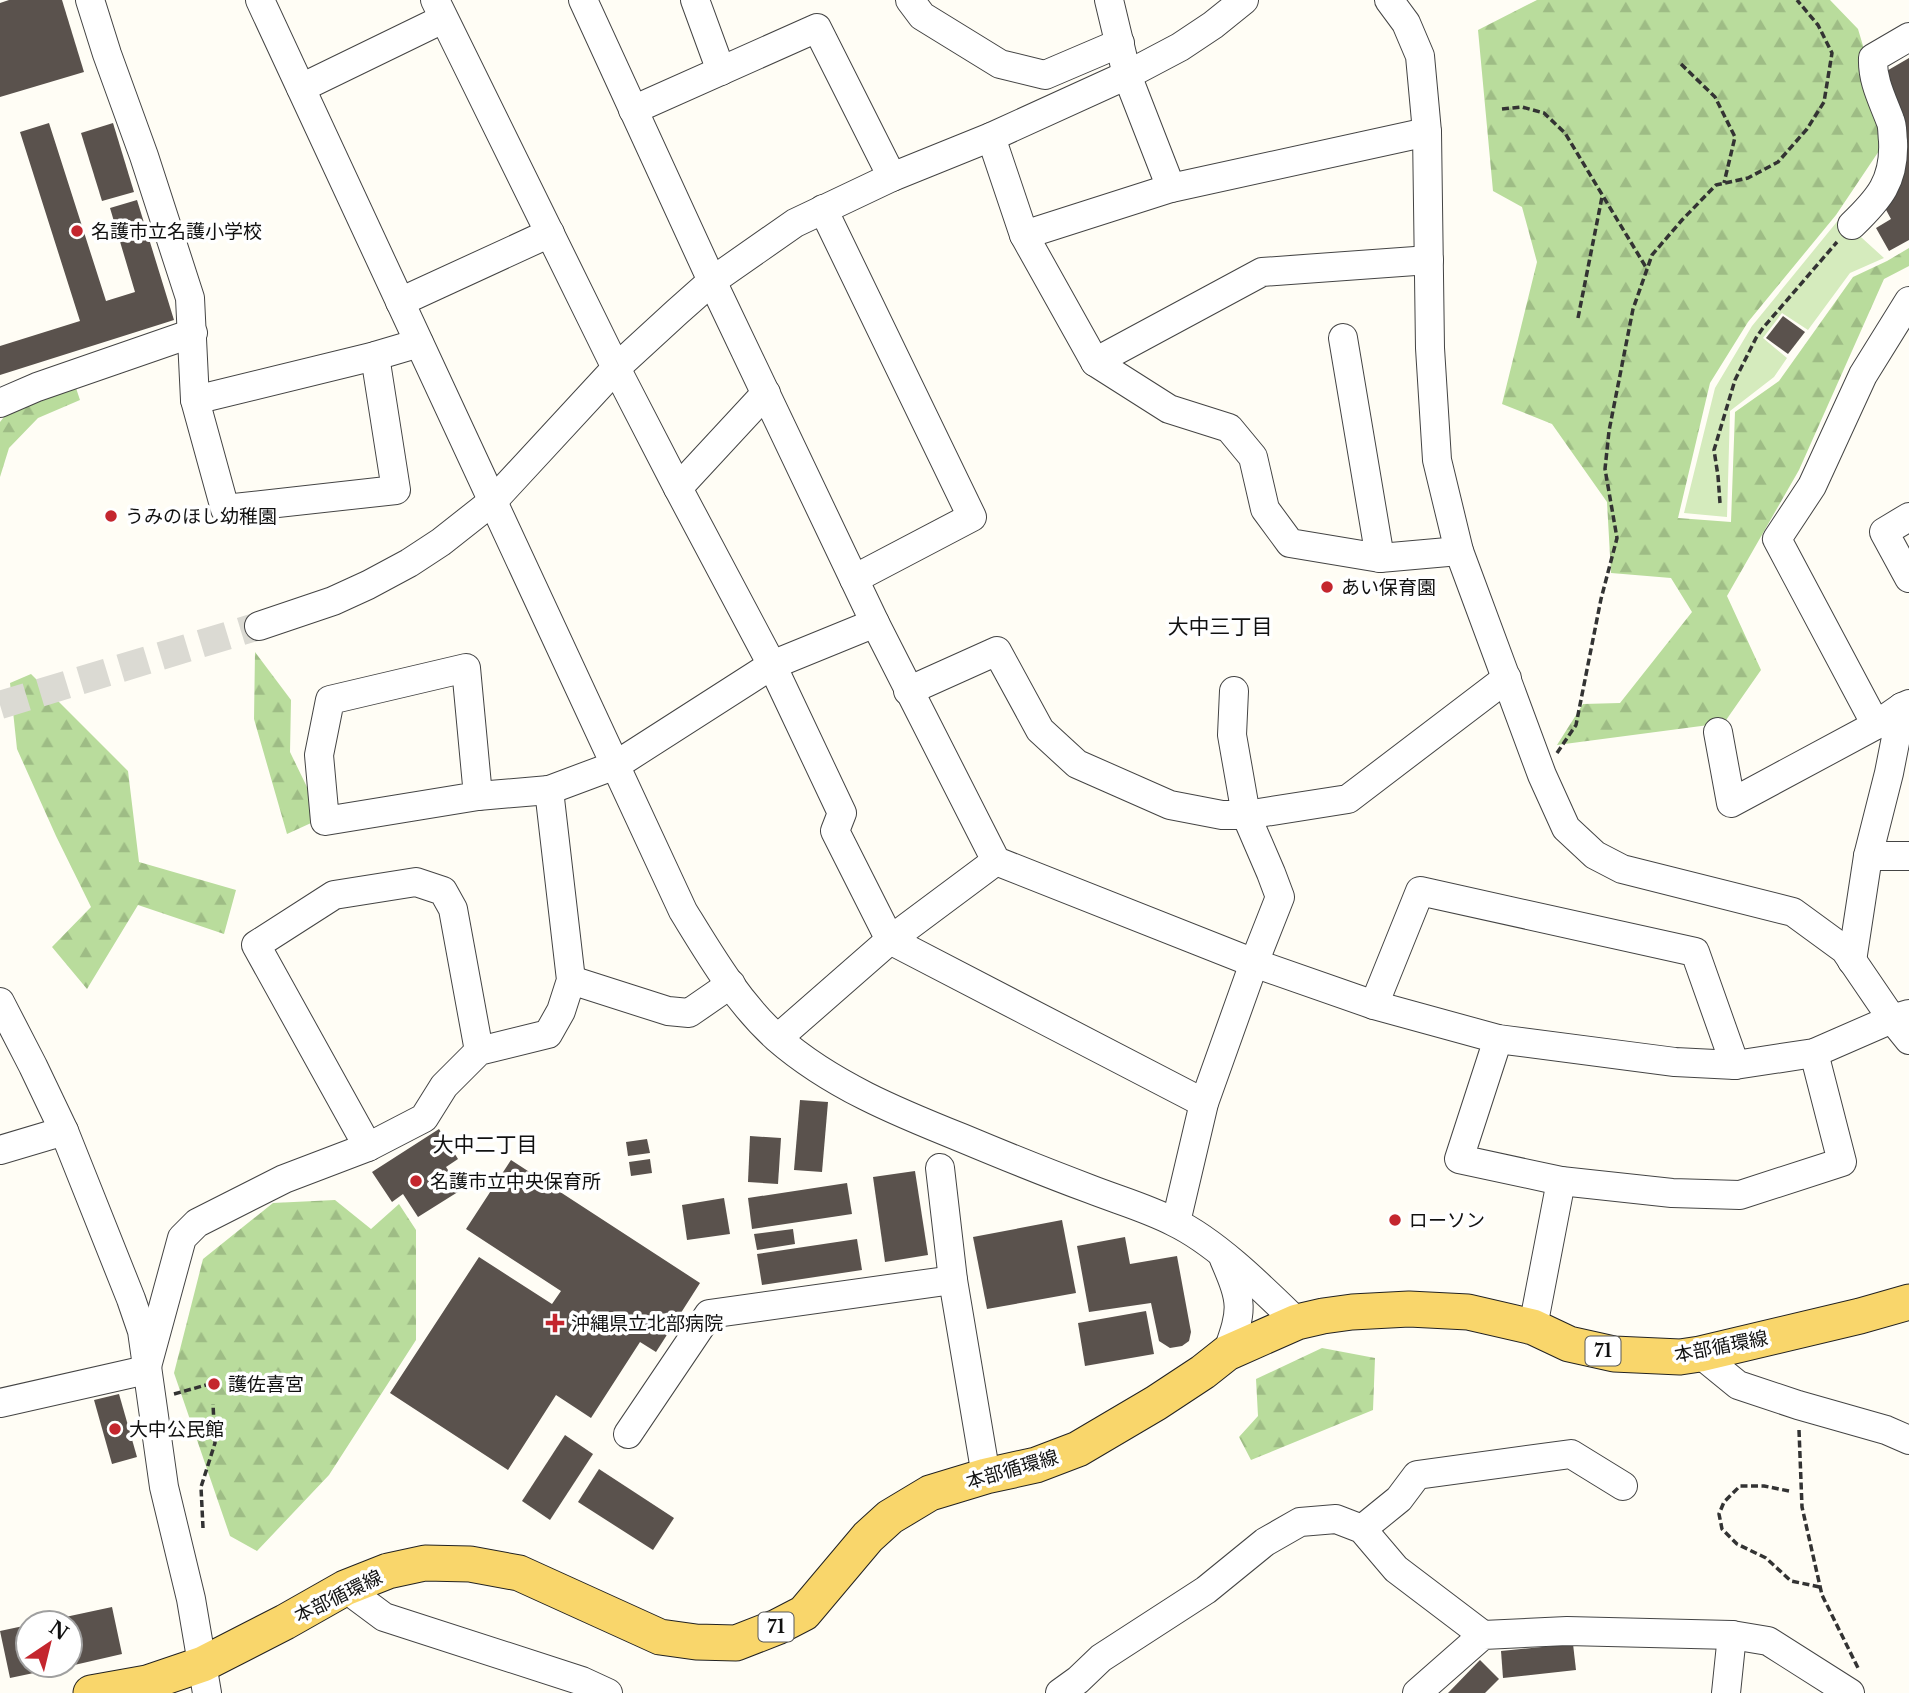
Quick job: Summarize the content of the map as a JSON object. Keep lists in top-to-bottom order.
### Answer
{
  "streets": {
    "main road": ["本部循環線", "71"]
  },
  "crossings": [
    ["本部循環線", "71"]
  ],
  "districts": ["大中三丁目", "大中二丁目"],
  "places": {
    "other": [
      "名護市立名護小学校",
      "うみのほし幼稚園",
      "あい保育園",
      "名護市立中央保育所",
      "ローソン",
      "護佐喜宮",
      "大中公民館"
    ],
    "health": ["沖縄県立北部病院"]
  },
  "north": "top right"
}
